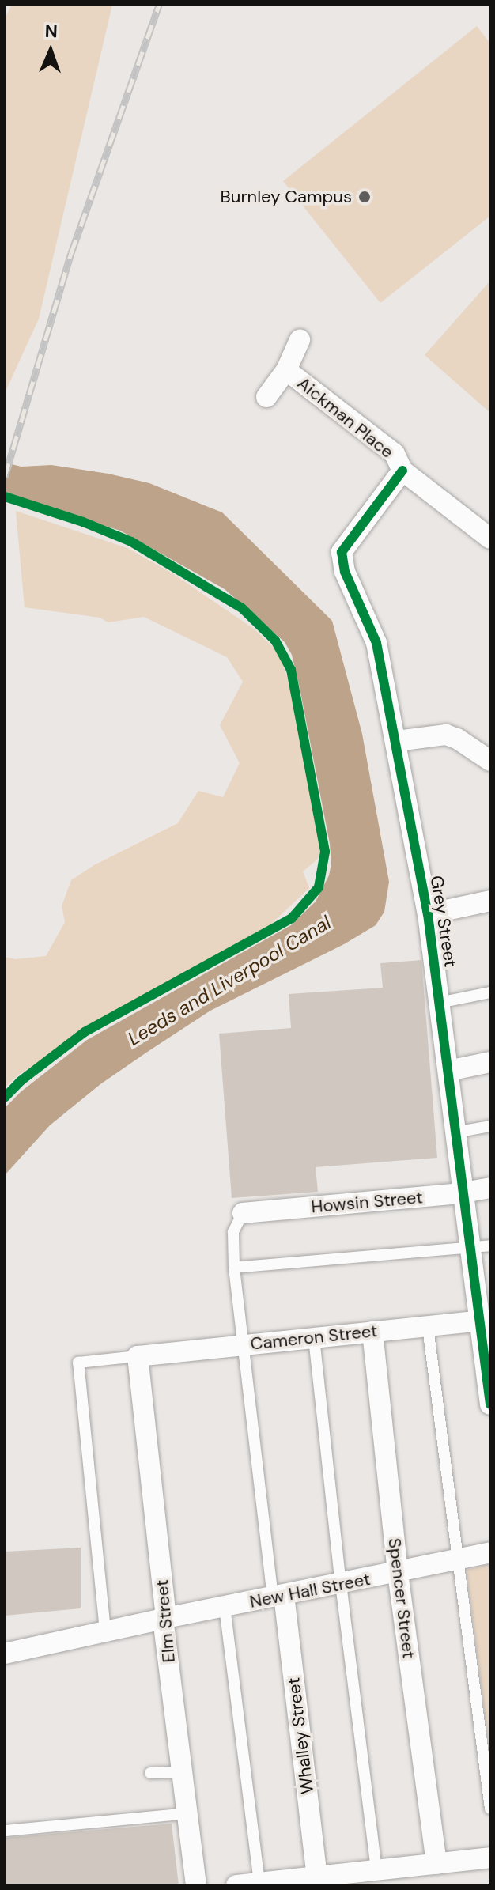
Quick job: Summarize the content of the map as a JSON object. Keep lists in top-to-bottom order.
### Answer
{
  "streets": {
    "street": [
      "Aickman Place",
      "Grey Street",
      "Howsin Street",
      "Cameron Street",
      "New Hall Street",
      "Spencer Street",
      "Elm Street",
      "Whalley Street"
    ]
  },
  "crossings": [
    ["Aickman Place", "Grey Street"],
    ["Grey Street", "Howsin Street"],
    ["Grey Street", "Cameron Street"],
    ["Cameron Street", "Spencer Street"],
    ["Cameron Street", "Elm Street"],
    ["New Hall Street", "Spencer Street"],
    ["New Hall Street", "Elm Street"],
    ["New Hall Street", "Whalley Street"]
  ],
  "water": ["Leeds and Liverpool Canal"],
  "places": ["Burnley Campus"],
  "north": "top"
}
